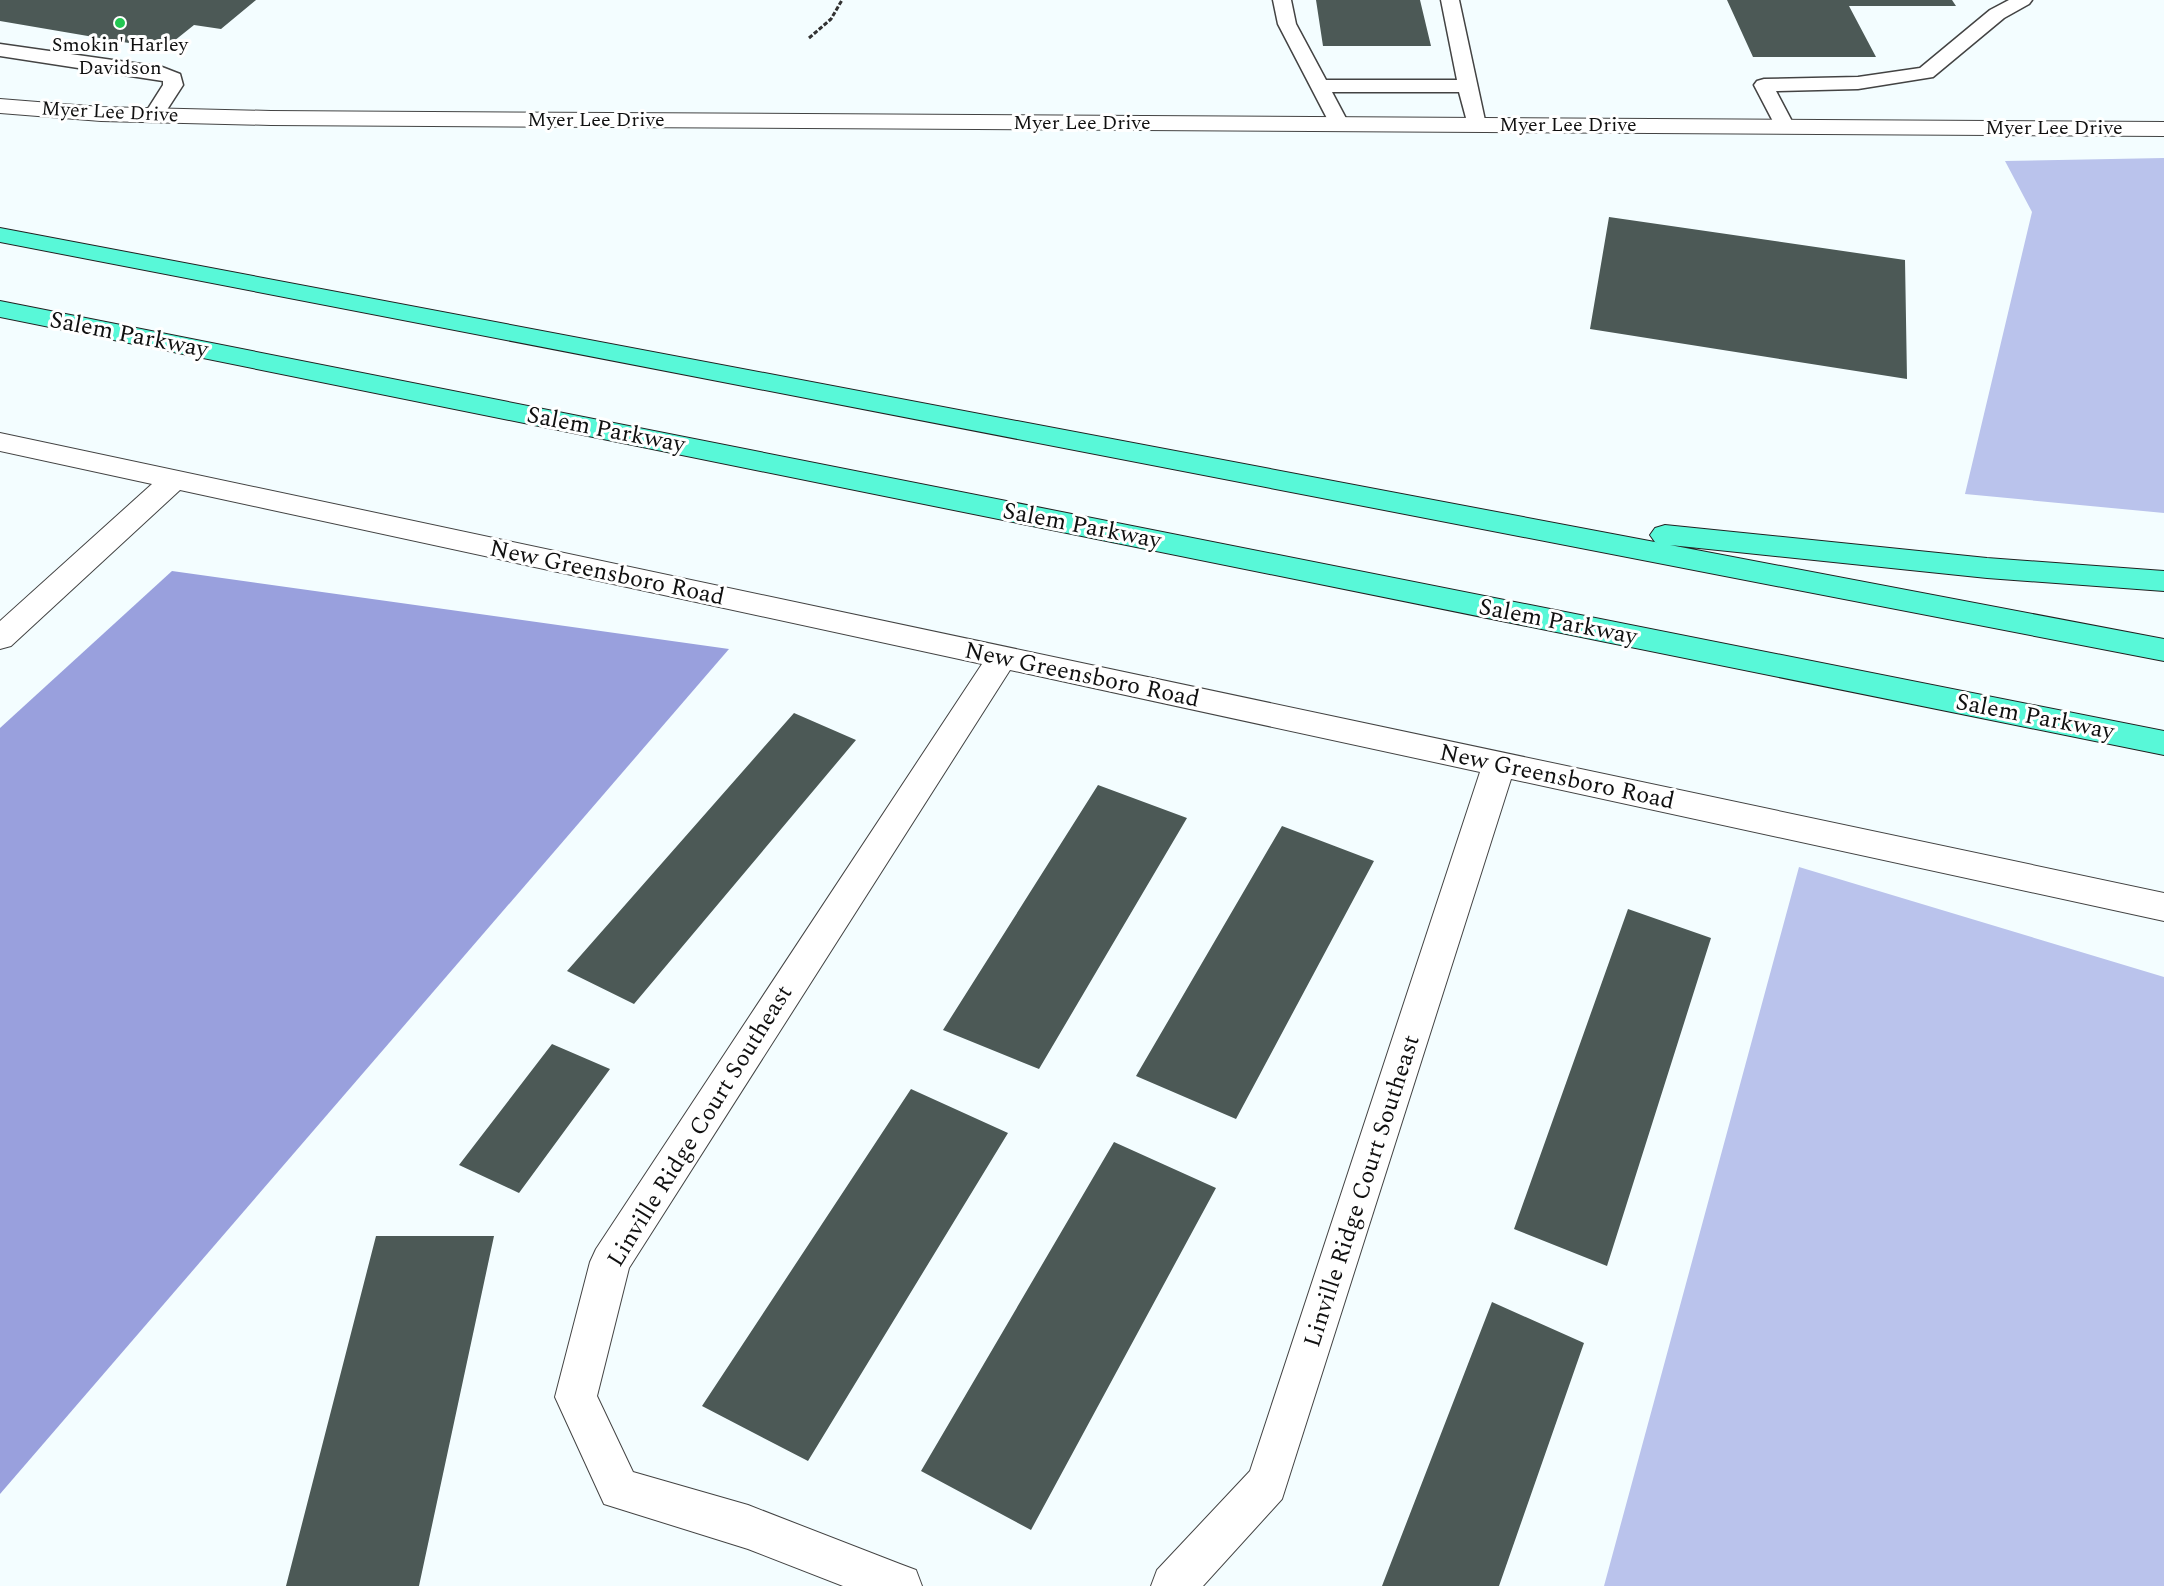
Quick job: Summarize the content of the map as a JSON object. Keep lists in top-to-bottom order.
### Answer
{
  "streets": {
    "highway": ["Salem Parkway"],
    "street": ["Myer Lee Drive", "New Greensboro Road", "Linville Ridge Court Southeast"]
  },
  "crossings": [
    ["New Greensboro Road", "Linville Ridge Court Southeast"]
  ],
  "places": ["Smokin' Harley Davidson"]
}
